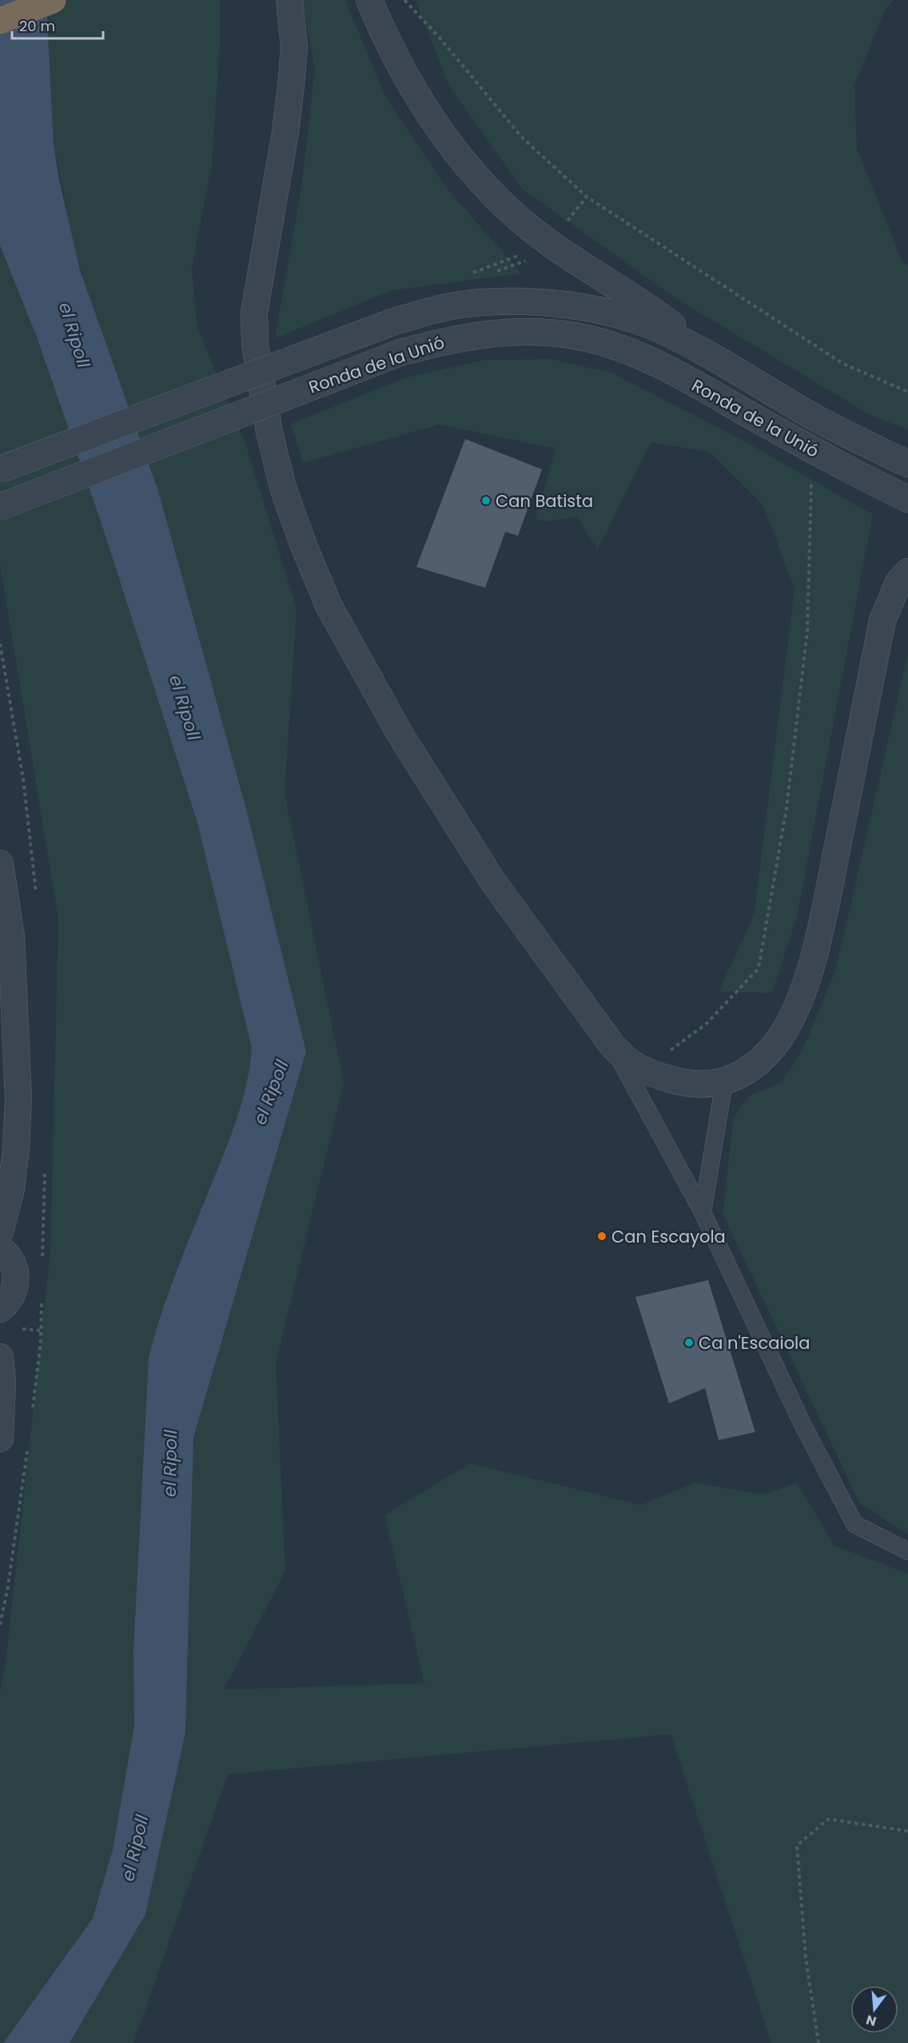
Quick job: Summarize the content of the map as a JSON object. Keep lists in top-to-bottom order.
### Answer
{
  "streets": {
    "street": ["Ronda de la Unió"]
  },
  "water": ["el Ripoll"],
  "places": ["Can Batista", "Can Escayola", "Ca n'Escaiola"],
  "scale_bar": "20 m",
  "north": "bottom"
}
